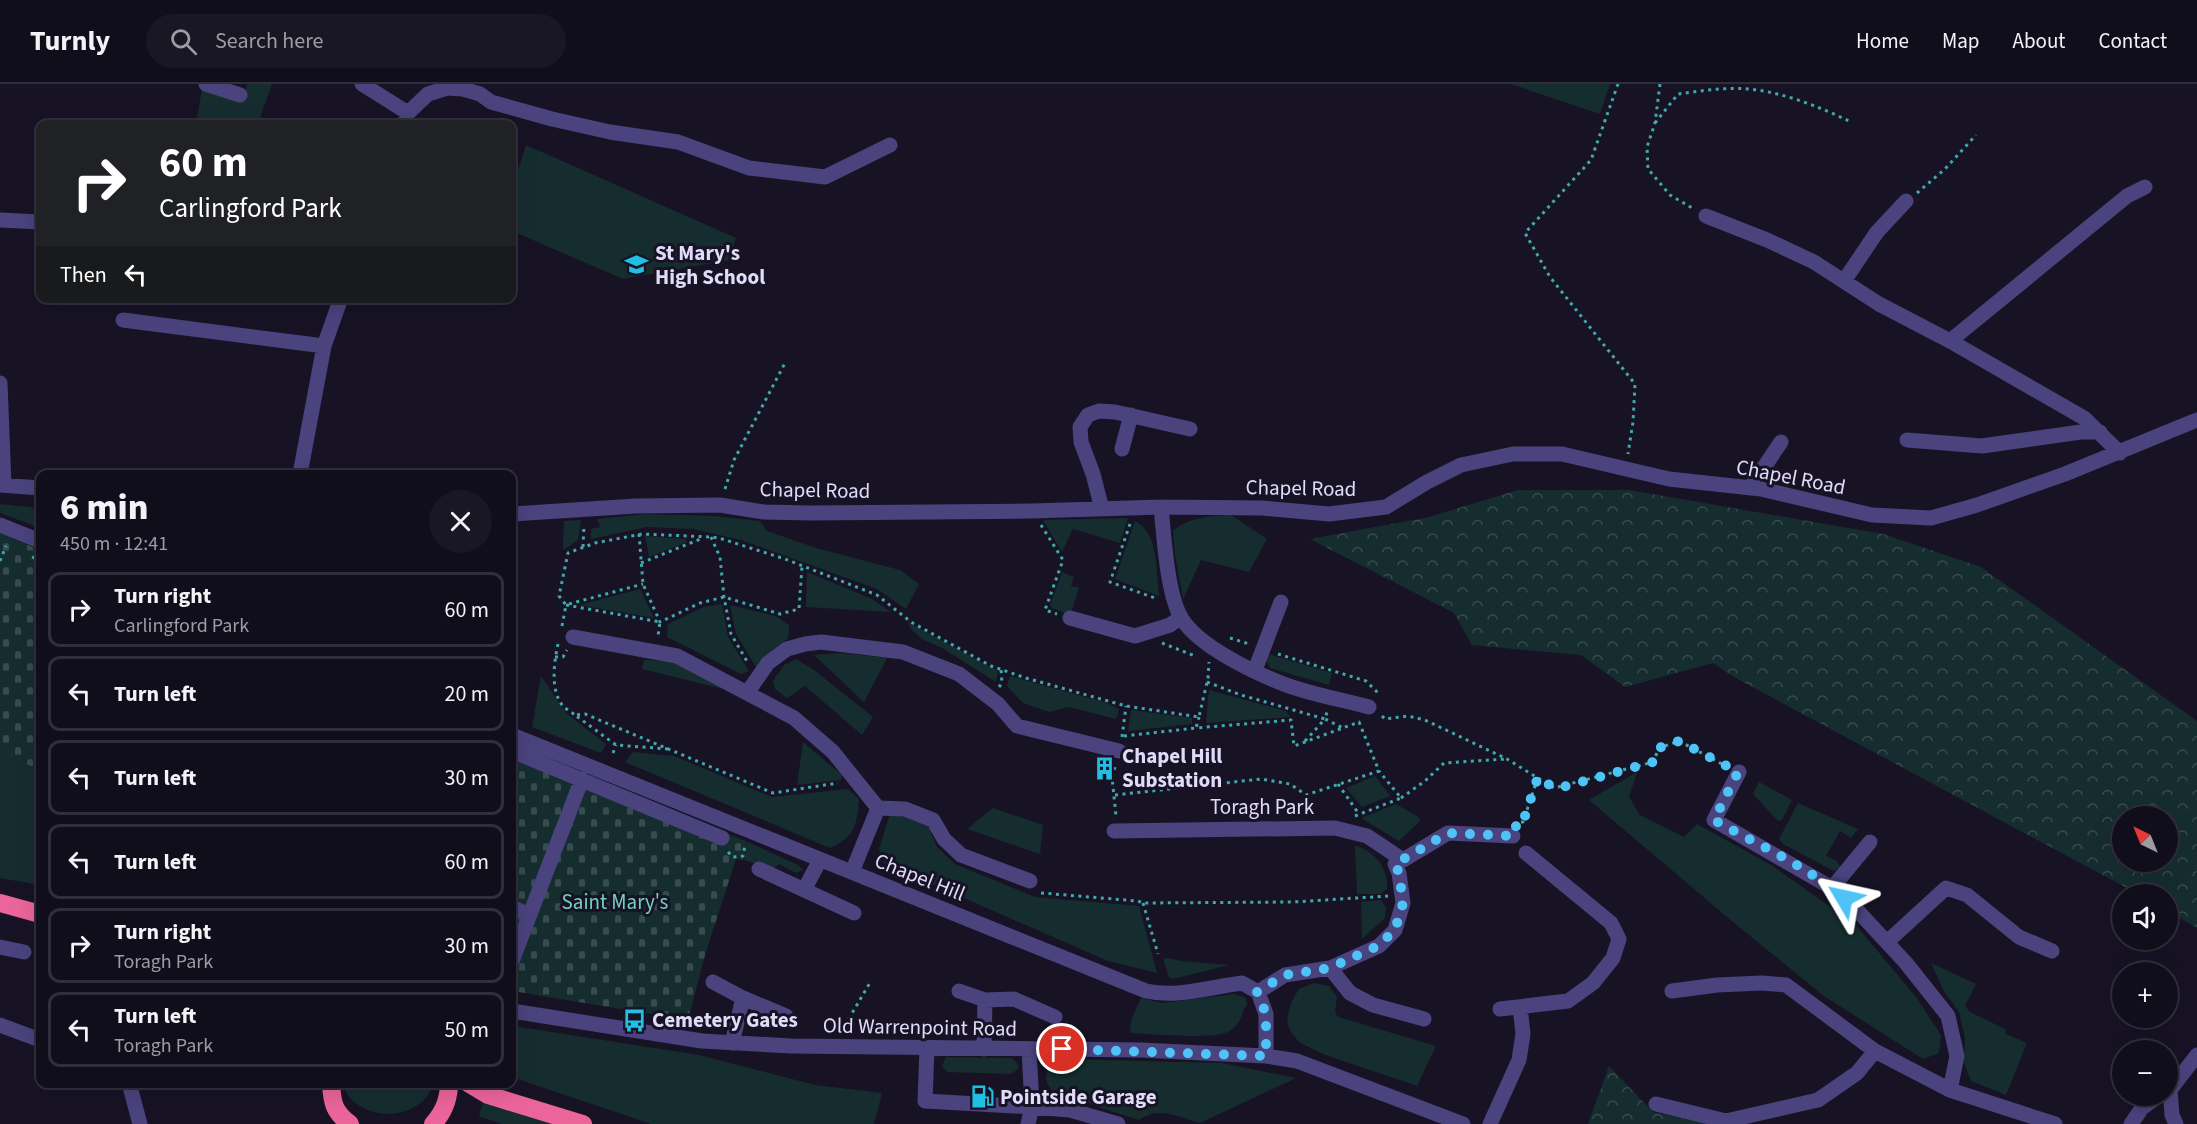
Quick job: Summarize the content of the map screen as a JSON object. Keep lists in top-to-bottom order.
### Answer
{
  "streets": {
    "street": [
      "Chapel Road",
      "Toragh Park",
      "Chapel Hill",
      "Old Warrenpoint Road"
    ]
  },
  "parks": ["Saint Mary's"],
  "places": {
    "school or university": ["St Mary's High School"],
    "building": ["Chapel Hill Substation"],
    "bus stop": ["Cemetery Gates"],
    "fuel station": ["Pointside Garage"]
  },
  "north": "top left",
  "page": {
    "header": "Turnly",
    "search": "Search here",
    "nav": [
      "Home",
      "Map",
      "About",
      "Contact"
    ],
    "turn": ["60 m", "Carlingford Park"],
    "then": "Then",
    "heading": ["6 min", "450 m · 12:41"],
    "list": [
      {
        "name": "Turn right",
        "note": "Carlingford Park",
        "value": "60 m"
      },
      {
        "name": "Turn left",
        "value": "20 m"
      },
      {
        "name": "Turn left",
        "value": "30 m"
      },
      {
        "name": "Turn left",
        "value": "60 m"
      },
      {
        "name": "Turn right",
        "note": "Toragh Park",
        "value": "30 m"
      },
      {
        "name": "Turn left",
        "note": "Toragh Park",
        "value": "50 m"
      }
    ],
    "map_buttons": ["+", "−"]
  }
}
